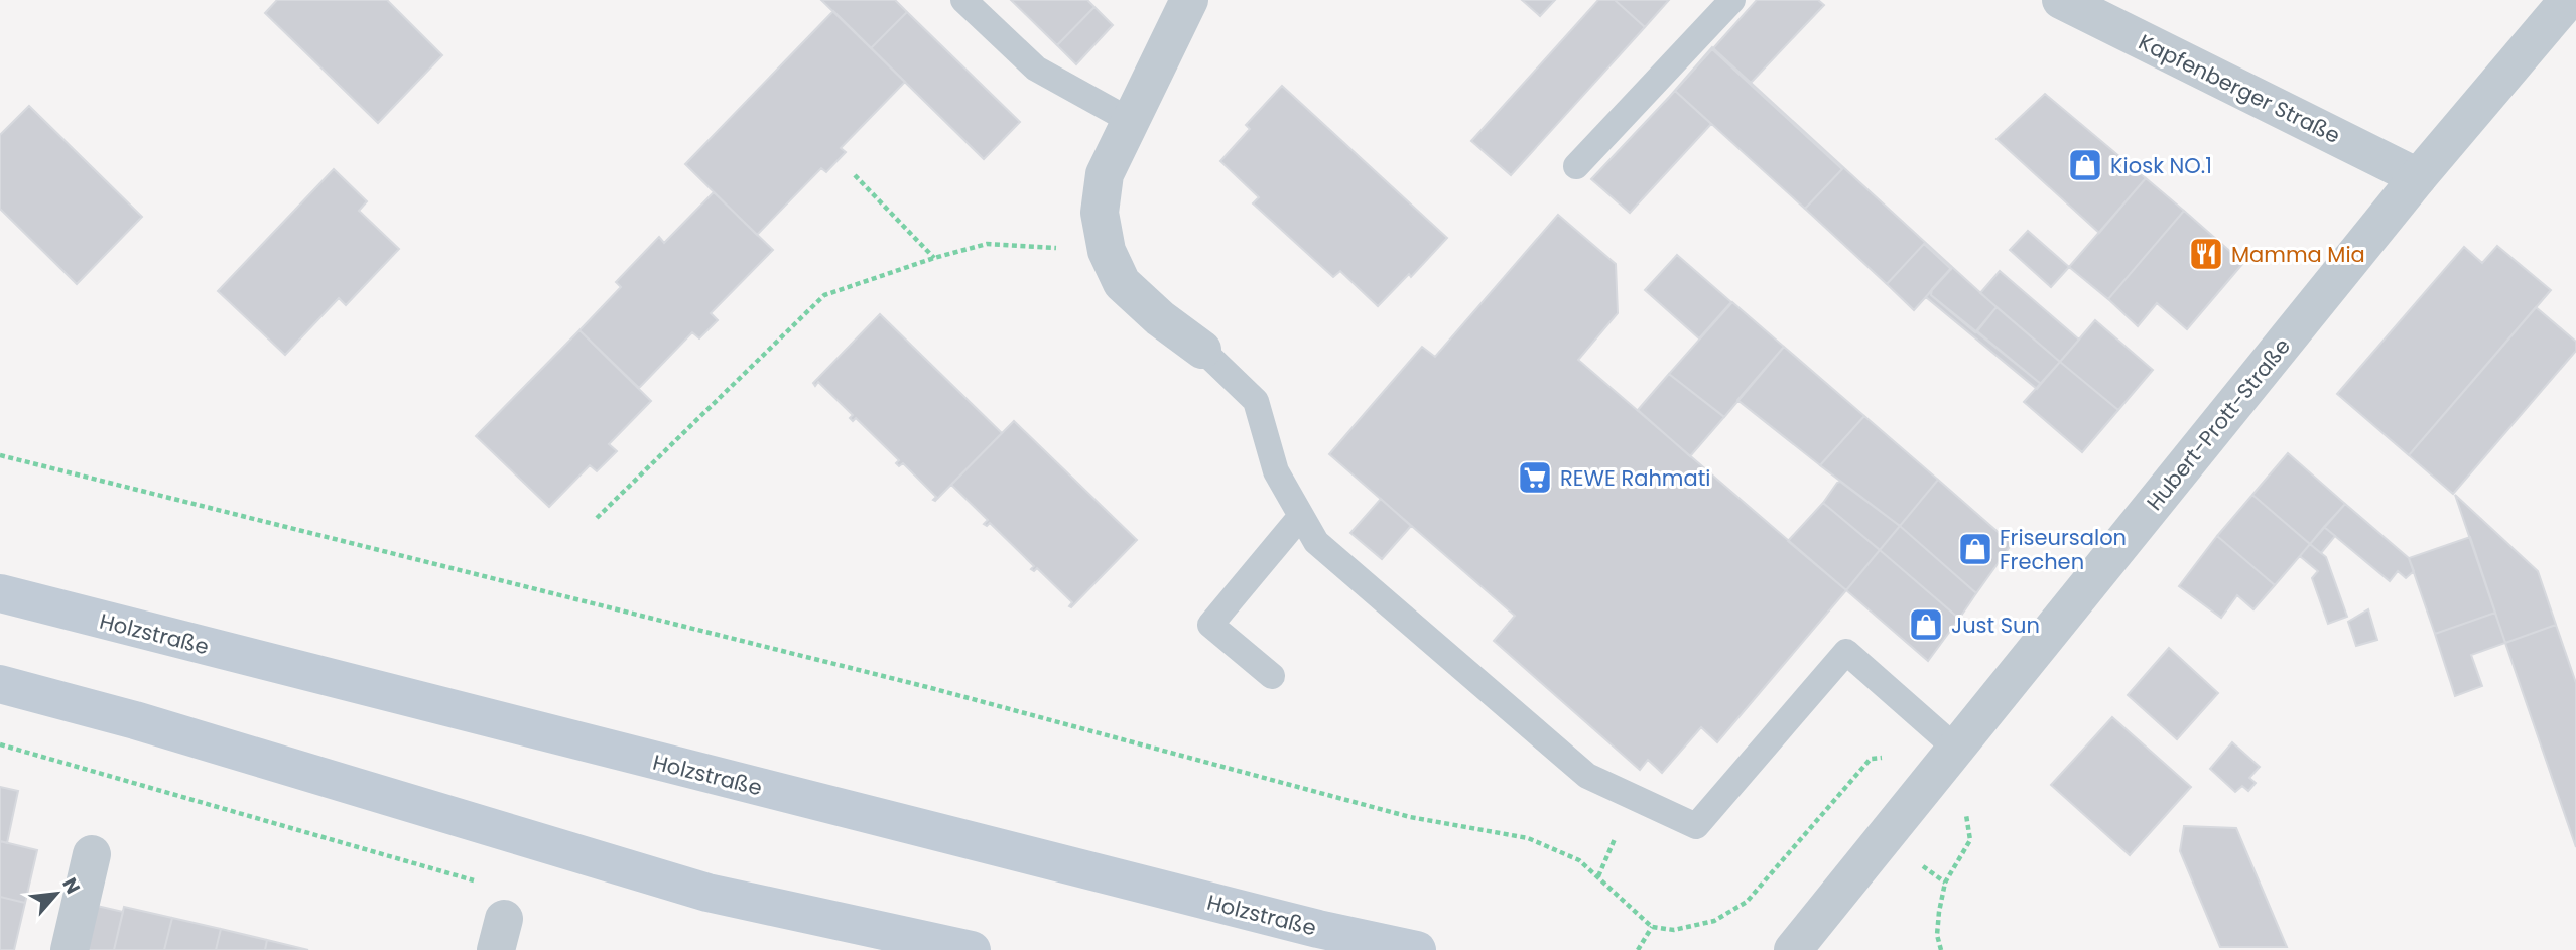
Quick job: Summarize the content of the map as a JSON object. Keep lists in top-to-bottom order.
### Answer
{
  "streets": {
    "main road": ["Holzstraße"],
    "street": ["Kapfenberger Straße", "Hubert-Prott-Straße"]
  },
  "crossings": [
    ["Kapfenberger Straße", "Hubert-Prott-Straße"]
  ],
  "places": {
    "shop": ["Kiosk NO.1", "Friseursalon Frechen", "Just Sun"],
    "restaurant": ["Mamma Mia"],
    "supermarket": ["REWE Rahmati"]
  },
  "north": "top right"
}
